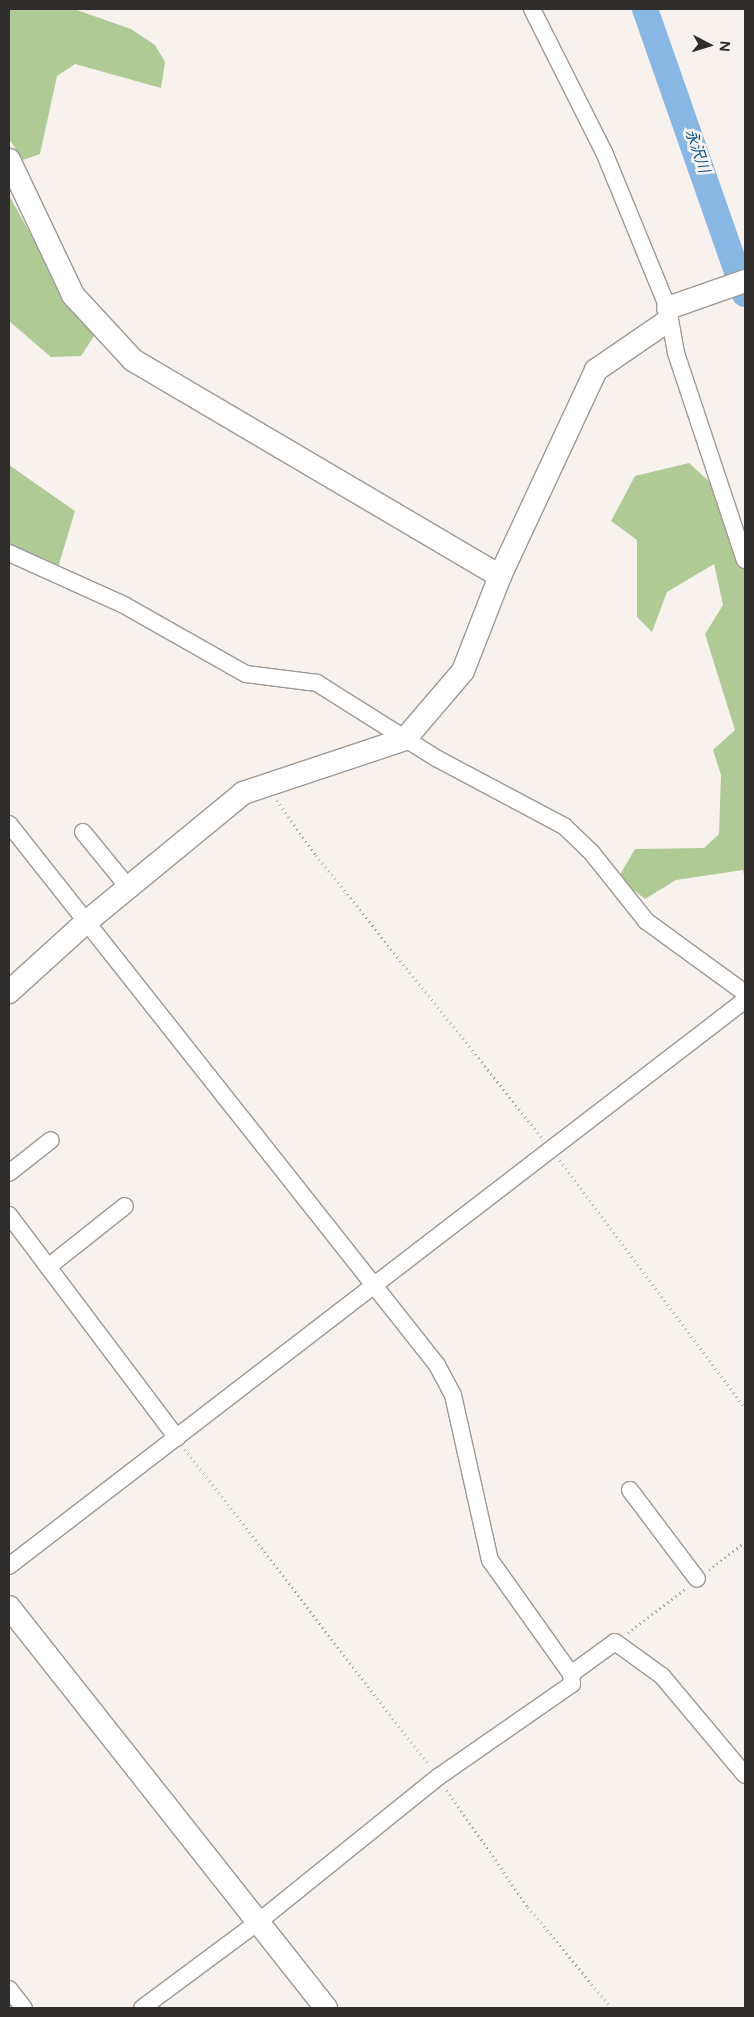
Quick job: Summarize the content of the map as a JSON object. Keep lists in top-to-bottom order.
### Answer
{
  "water": ["永沢川"],
  "north": "right"
}
